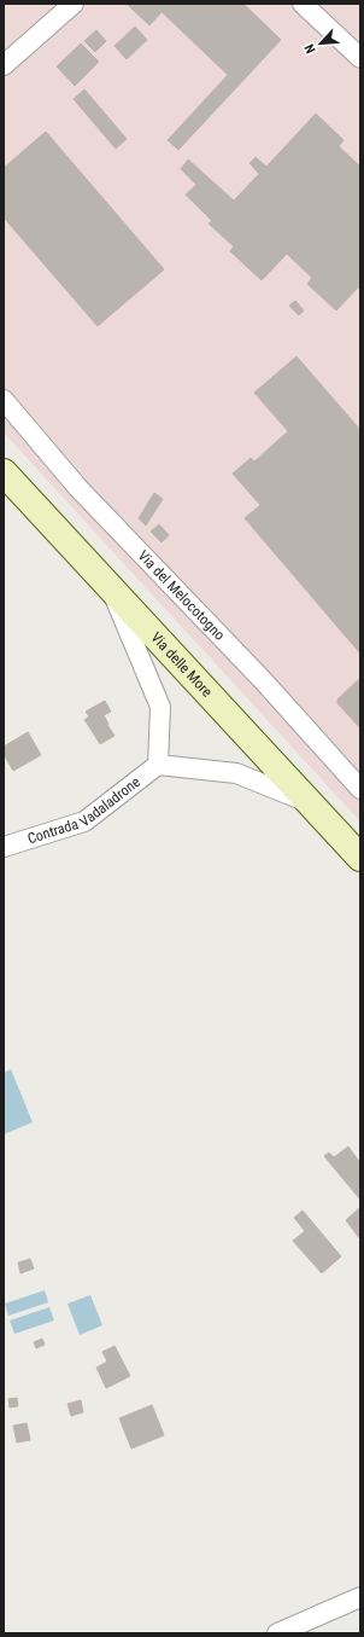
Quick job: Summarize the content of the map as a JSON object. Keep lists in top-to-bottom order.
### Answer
{
  "streets": {
    "main road": ["Via delle More"],
    "street": ["Via del Melocotogno", "Contrada Vadaladrone"]
  },
  "north": "bottom left"
}
